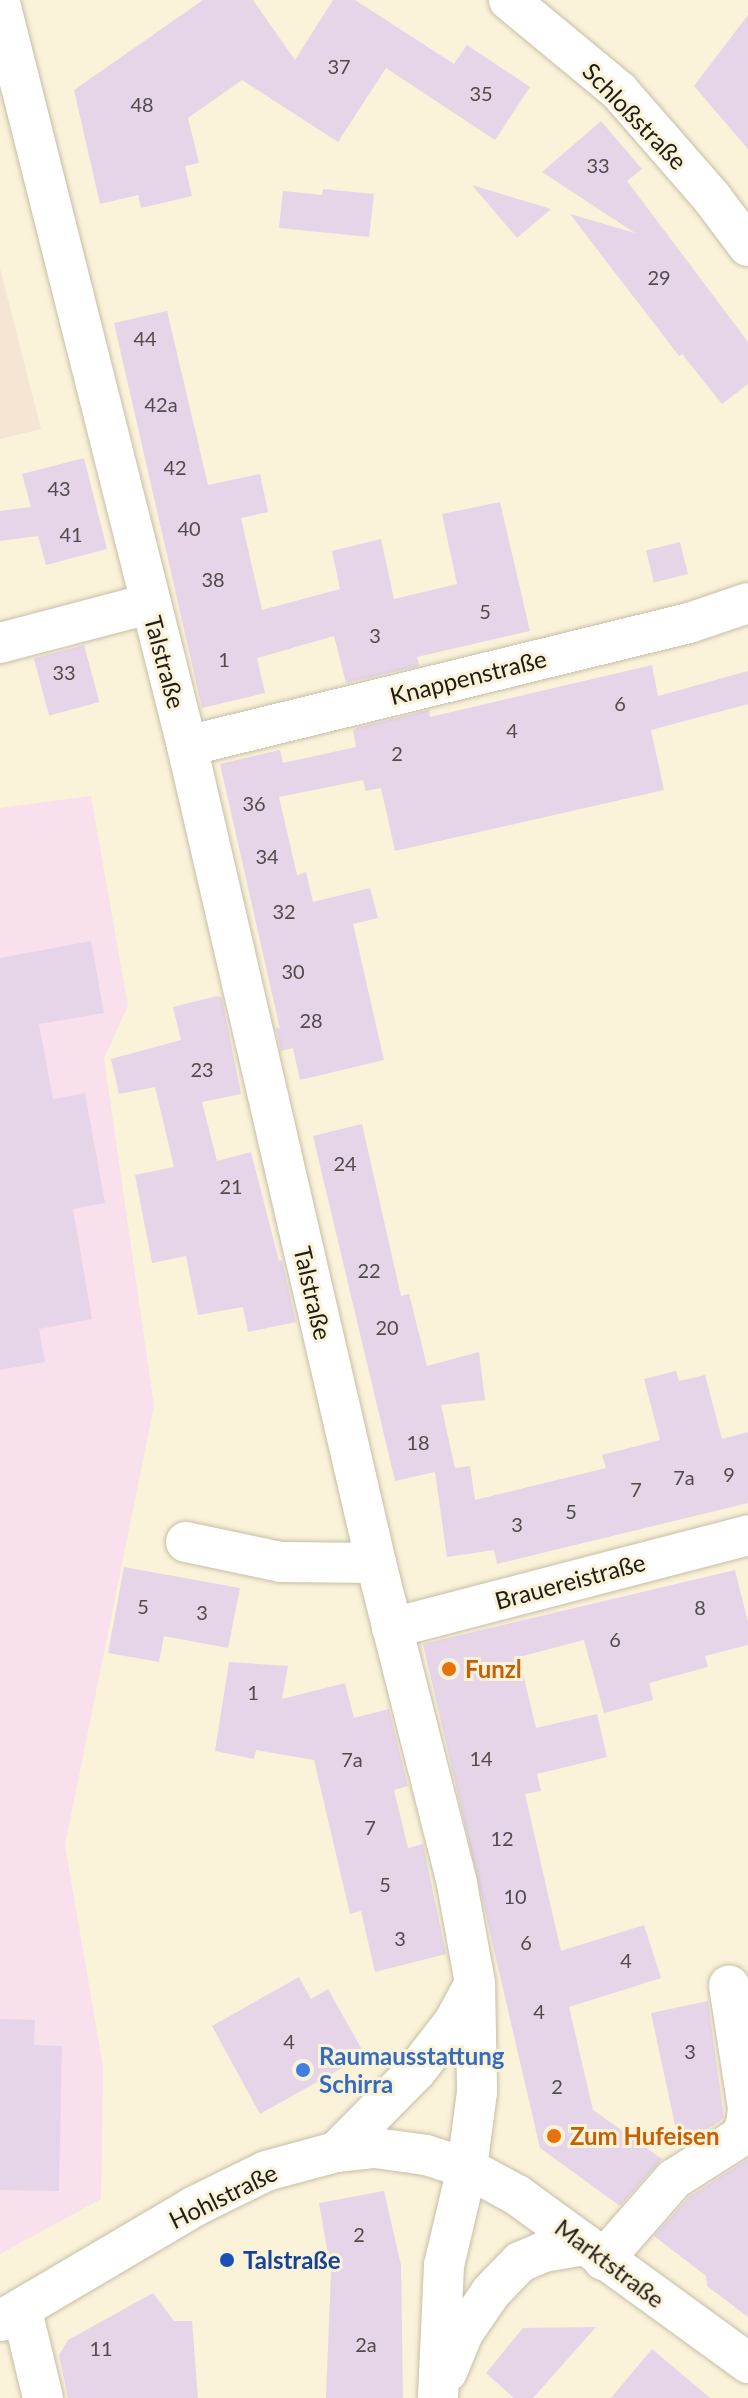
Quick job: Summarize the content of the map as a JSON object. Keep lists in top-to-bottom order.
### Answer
{
  "streets": {
    "street": [
      "Schloßstraße",
      "Talstraße",
      "Knappenstraße",
      "Brauereistraße",
      "Hohlstraße",
      "Marktstraße"
    ]
  },
  "crossings": [
    ["Talstraße", "Knappenstraße"],
    ["Talstraße", "Brauereistraße"],
    ["Talstraße", "Hohlstraße"],
    ["Talstraße", "Marktstraße"],
    ["Hohlstraße", "Marktstraße"]
  ],
  "places": [
    "Funzl",
    "Raumausstattung Schirra",
    "Zum Hufeisen",
    "Talstraße"
  ],
  "house_numbers": [
    "37",
    "35",
    "48",
    "33",
    "29",
    "44",
    "42a",
    "42",
    "43",
    "40",
    "41",
    "38",
    "5",
    "3",
    "1",
    "33",
    "6",
    "4",
    "2",
    "36",
    "34",
    "32",
    "30",
    "28",
    "23",
    "24",
    "21",
    "22",
    "20",
    "18",
    "9",
    "7a",
    "7",
    "5",
    "3",
    "5",
    "8",
    "3",
    "6",
    "1",
    "14",
    "7a",
    "7",
    "12",
    "5",
    "10",
    "3",
    "6",
    "4",
    "4",
    "4",
    "3",
    "2",
    "2",
    "2a",
    "11"
  ]
}
